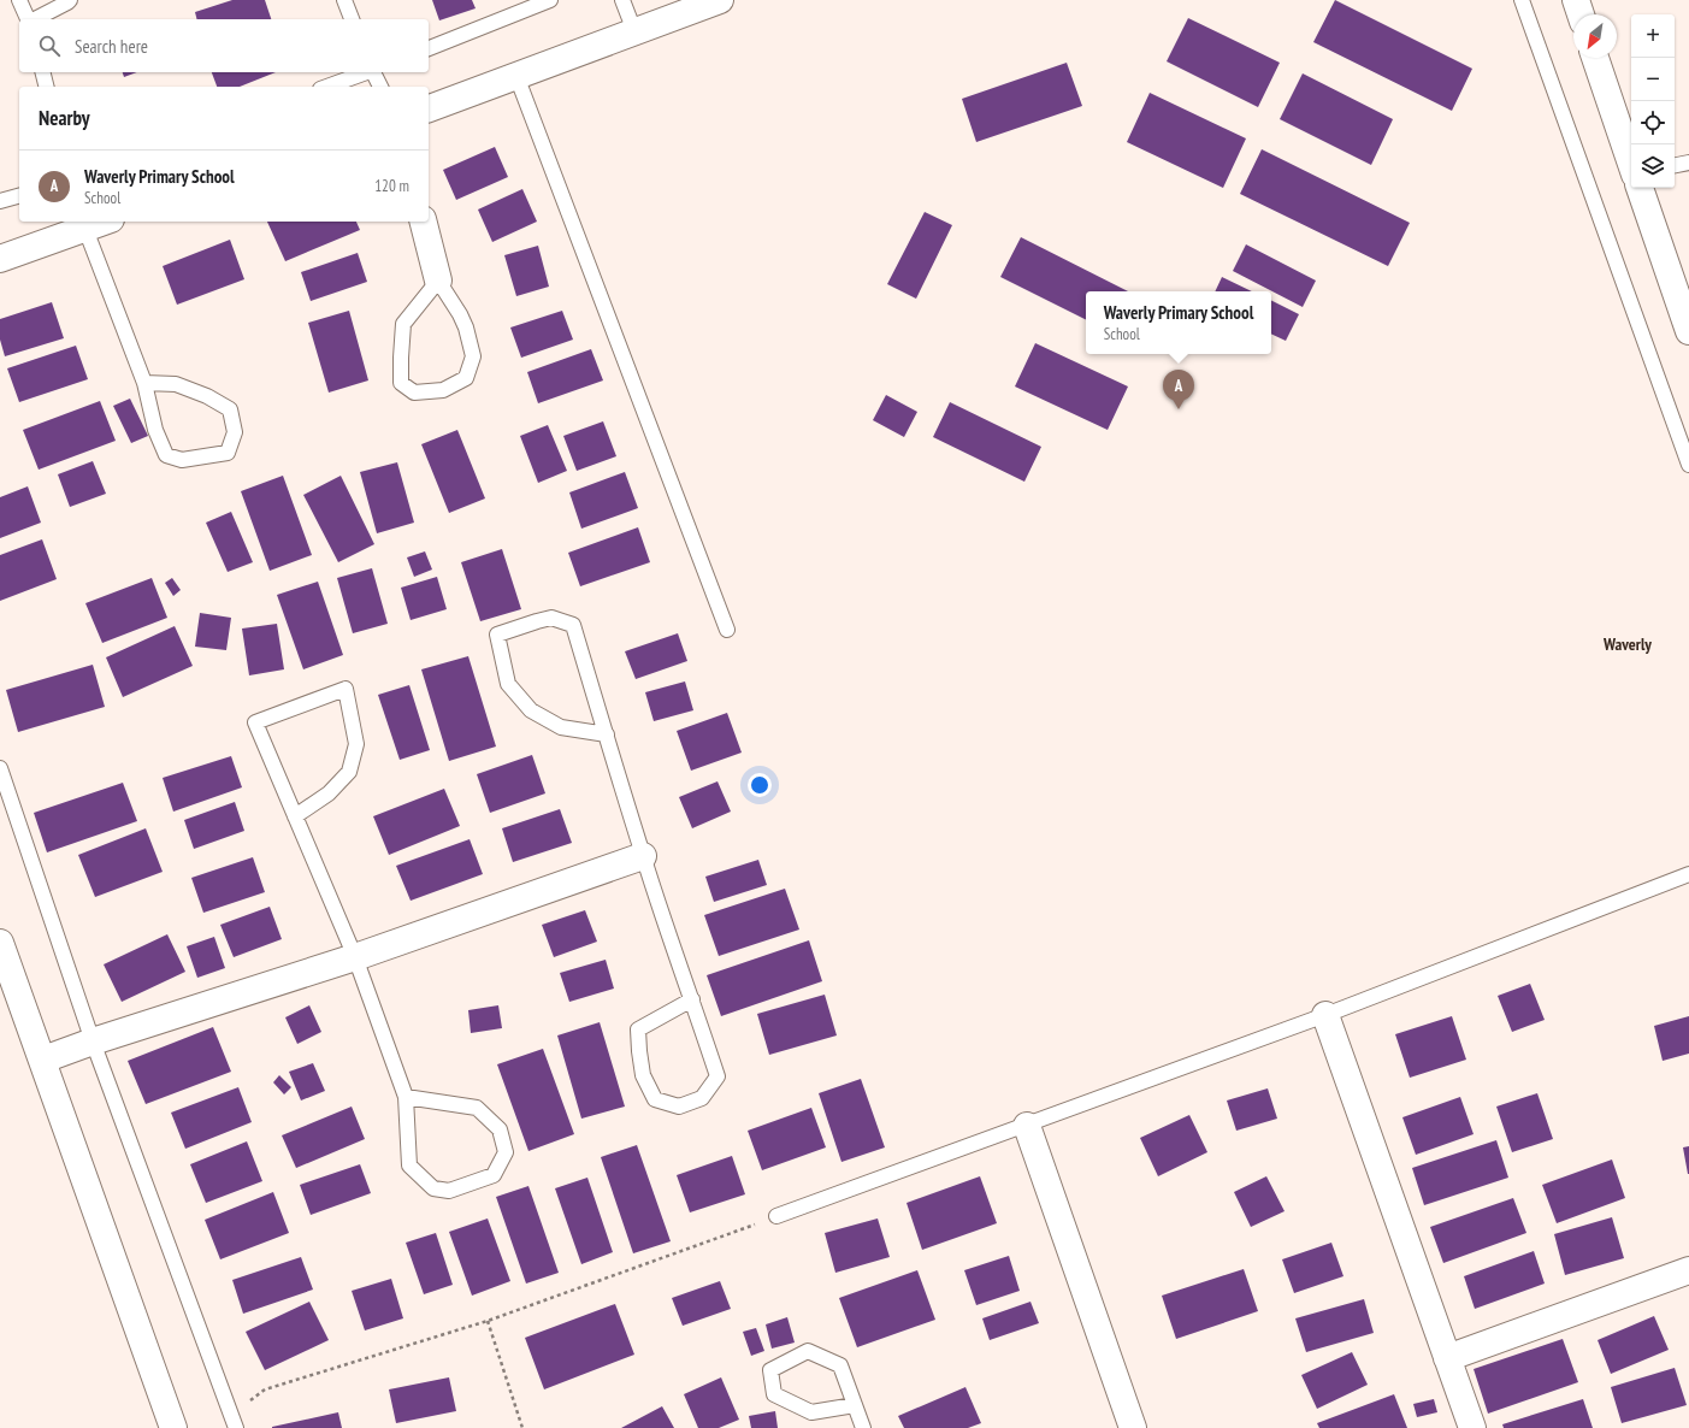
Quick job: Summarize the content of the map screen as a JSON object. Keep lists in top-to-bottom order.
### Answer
{
  "districts": ["Waverly"],
  "north": "bottom left",
  "page": {
    "map_buttons": ["+", "−"],
    "search": "Search here",
    "heading": "Nearby",
    "list": [
      {
        "mark": "A",
        "name": "Waverly Primary School",
        "note": "School",
        "value": "120 m"
      }
    ],
    "popup": ["Waverly Primary School", "School"],
    "pins": "A"
  }
}
